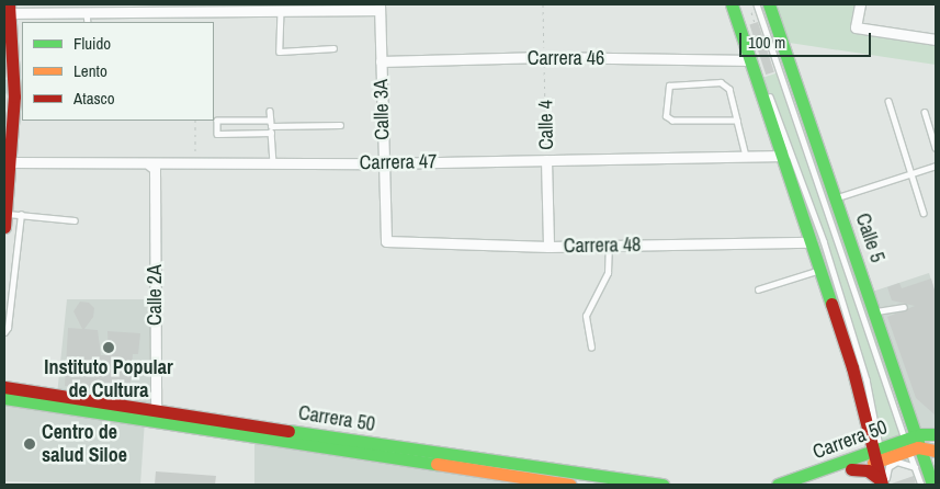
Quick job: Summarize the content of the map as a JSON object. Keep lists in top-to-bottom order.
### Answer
{
  "streets": {
    "street": [
      "Carrera 46",
      "Calle 3A",
      "Calle 4",
      "Carrera 47",
      "Calle 5",
      "Carrera 48",
      "Calle 2A",
      "Carrera 50"
    ]
  },
  "crossings": [
    ["Carrera 46", "Calle 3A"],
    ["Carrera 46", "Calle 4"],
    ["Calle 3A", "Carrera 47"],
    ["Calle 3A", "Carrera 48"],
    ["Calle 4", "Carrera 47"],
    ["Calle 4", "Carrera 48"],
    ["Carrera 47", "Calle 2A"],
    ["Calle 5", "Carrera 50"],
    ["Calle 2A", "Carrera 50"]
  ],
  "places": ["Instituto Popular de Cultura", "Centro de salud Siloe"],
  "legend": ["Fluido", "Lento", "Atasco"],
  "scale_bar": "100 m"
}
